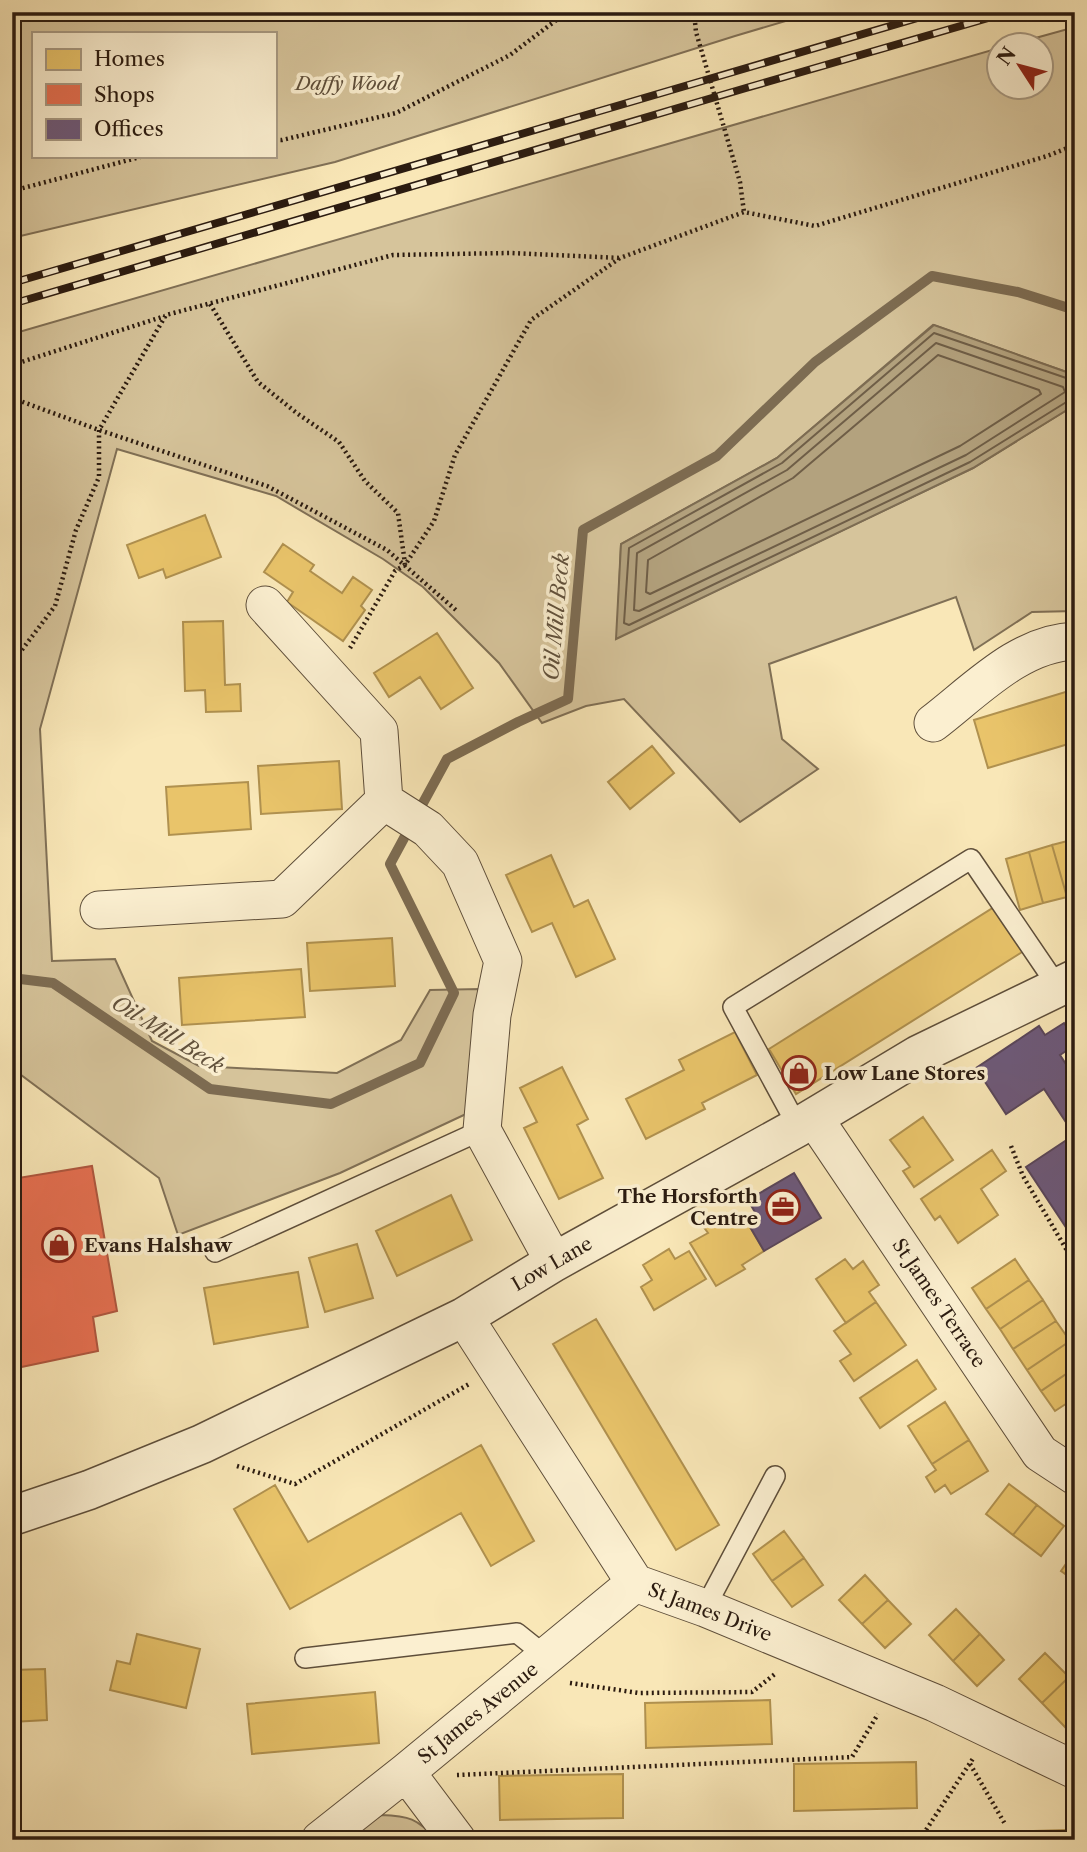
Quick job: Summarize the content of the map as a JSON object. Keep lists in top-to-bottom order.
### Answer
{
  "streets": {
    "street": [
      "Low Lane",
      "St James Terrace",
      "St James Drive",
      "St James Avenue"
    ]
  },
  "crossings": [
    ["Low Lane", "St James Terrace"],
    ["Low Lane", "St James Drive"],
    ["St James Drive", "St James Avenue"]
  ],
  "water": ["Oil Mill Beck"],
  "parks": ["Daffy Wood"],
  "places": {
    "shop": ["Low Lane Stores", "Evans Halshaw"],
    "office": ["The Horsforth Centre"]
  },
  "legend": ["Homes", "Shops", "Offices"],
  "north": "top left"
}
